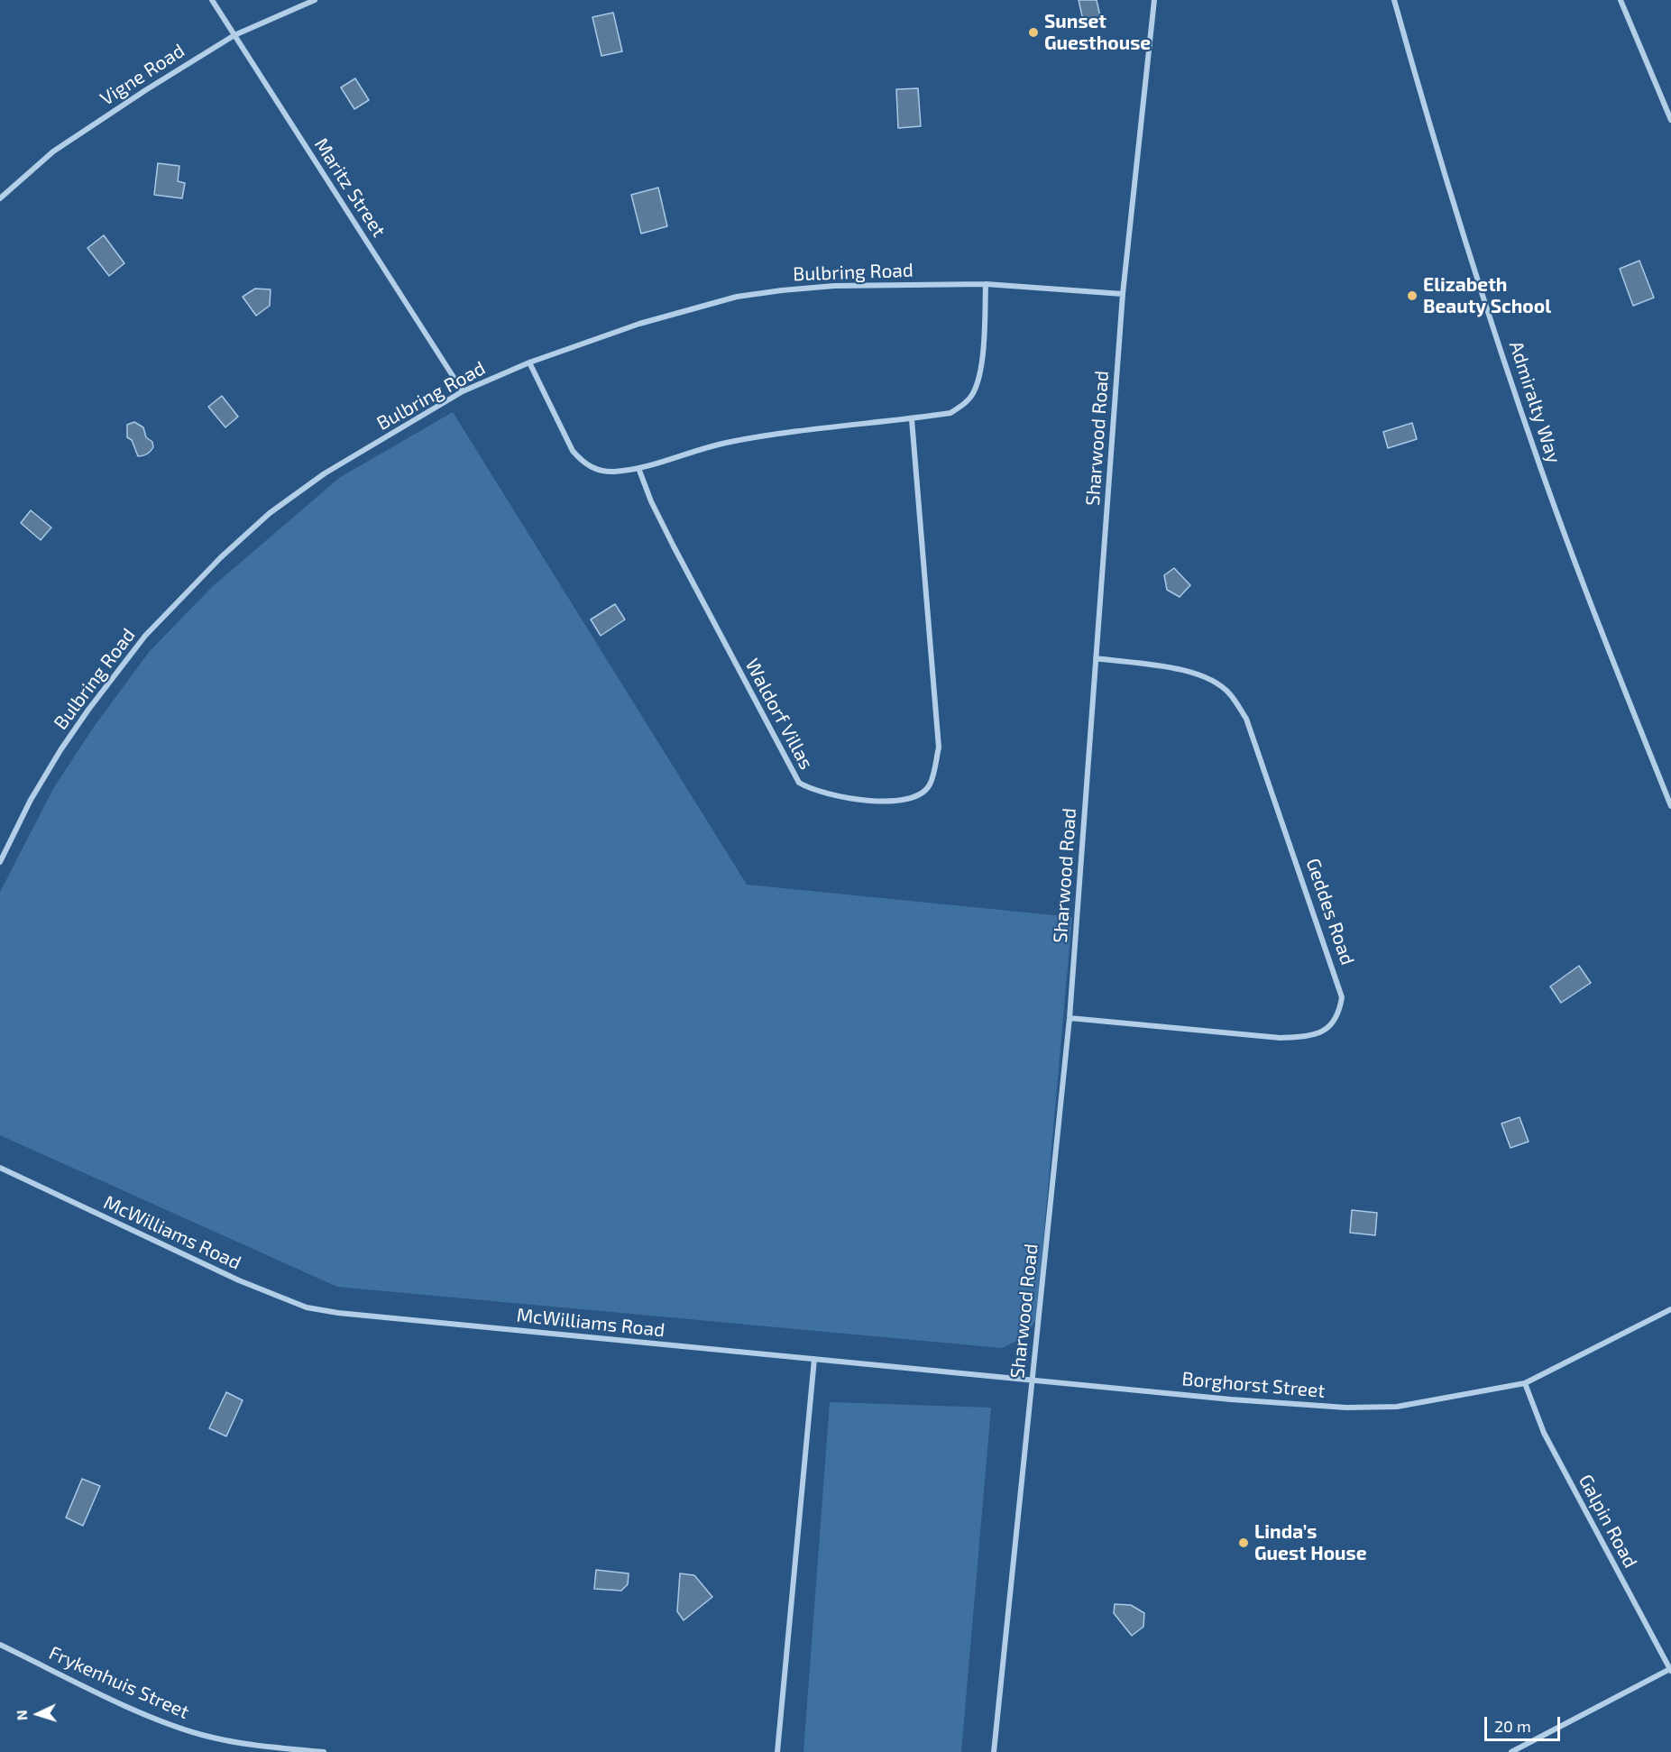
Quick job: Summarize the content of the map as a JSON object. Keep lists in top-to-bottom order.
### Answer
{
  "streets": {
    "street": [
      "Vigne Road",
      "Maritz Street",
      "Bulbring Road",
      "Admiralty Way",
      "Sharwood Road",
      "Waldorf Villas",
      "Geddes Road",
      "McWilliams Road",
      "Borghorst Street",
      "Galpin Road",
      "Frykenhuis Street"
    ]
  },
  "crossings": [
    ["Vigne Road", "Maritz Street"],
    ["Maritz Street", "Bulbring Road"],
    ["Bulbring Road", "Sharwood Road"],
    ["Sharwood Road", "Geddes Road"],
    ["Sharwood Road", "Borghorst Street"],
    ["McWilliams Road", "Borghorst Street"],
    ["Borghorst Street", "Galpin Road"]
  ],
  "places": ["Sunset Guesthouse", "Elizabeth Beauty School", "Linda’s Guest House"],
  "scale_bar": "20 m",
  "north": "left"
}
